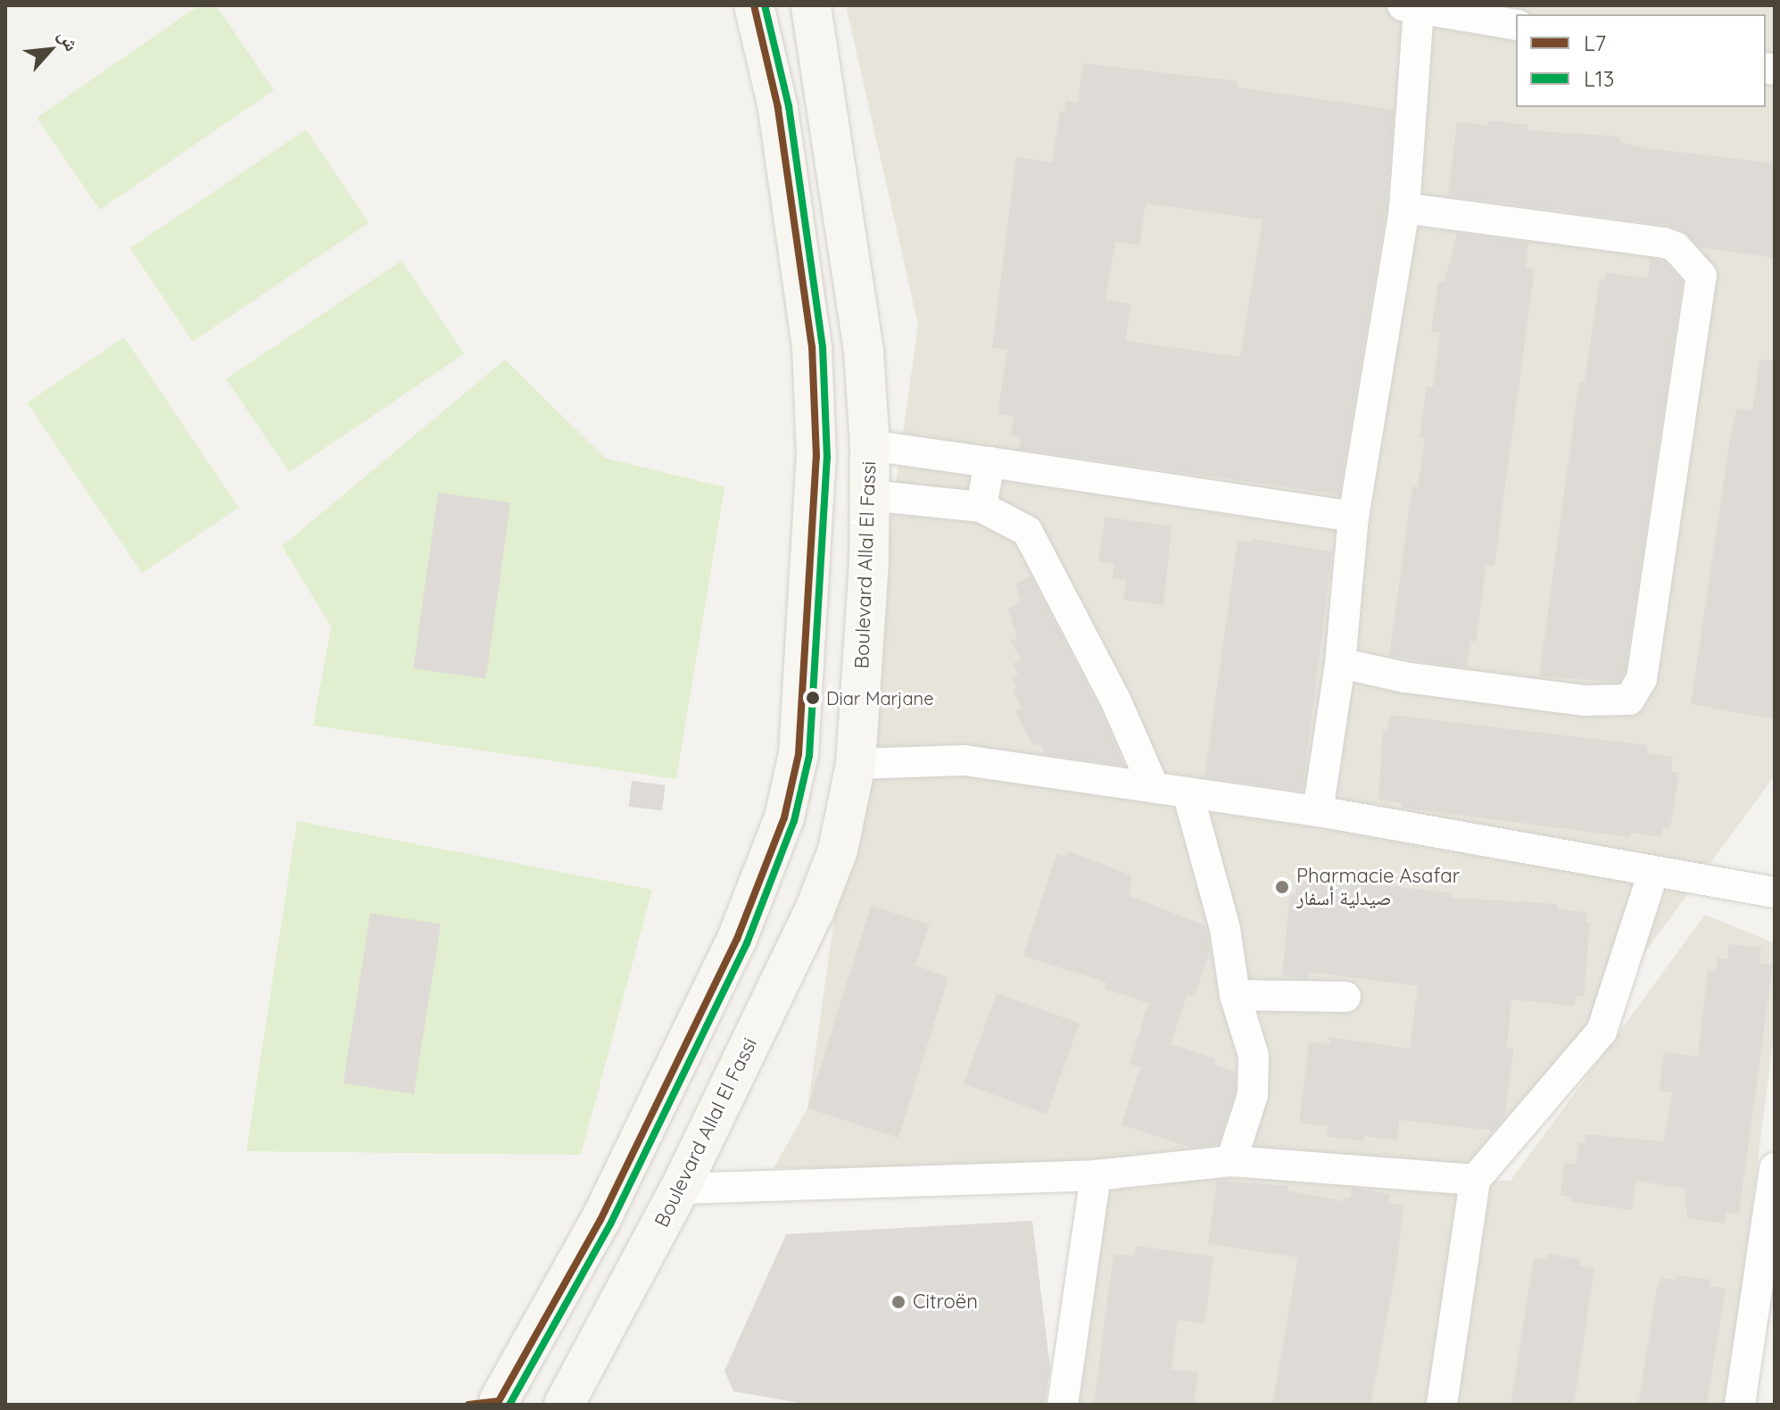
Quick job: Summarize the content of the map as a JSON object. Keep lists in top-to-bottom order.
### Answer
{
  "streets": {
    "main road": ["Boulevard Allal El Fassi"]
  },
  "places": ["Diar Marjane", "Pharmacie Asafar صيدلية أسفار", "Citroën"],
  "lines": ["transit line L7", "transit line L13"],
  "legend": ["L7", "L13"],
  "north": "top right"
}
